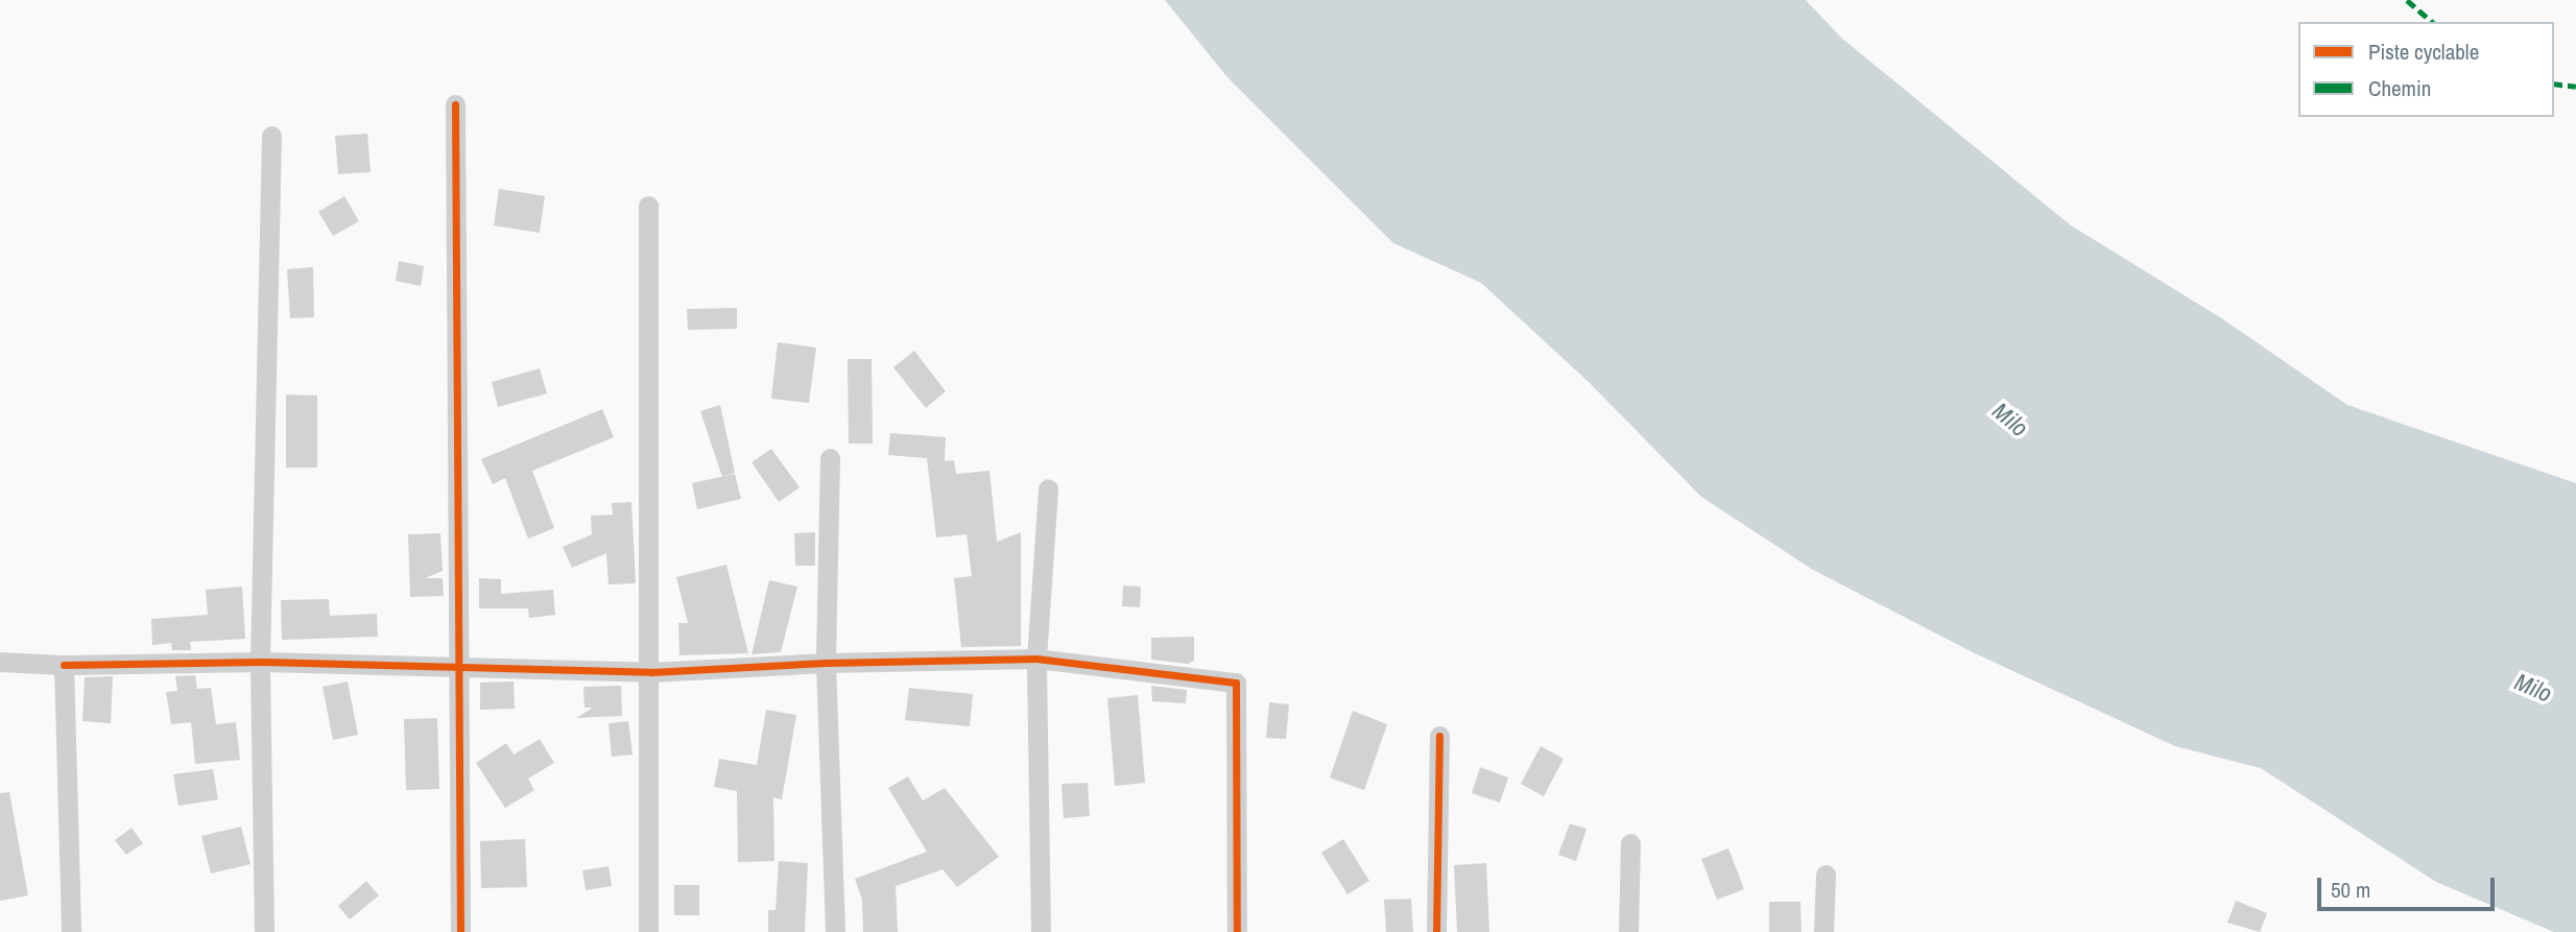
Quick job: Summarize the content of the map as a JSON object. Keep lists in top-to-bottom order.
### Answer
{
  "water": ["Milo"],
  "legend": ["Piste cyclable", "Chemin"],
  "scale_bar": "50 m"
}
